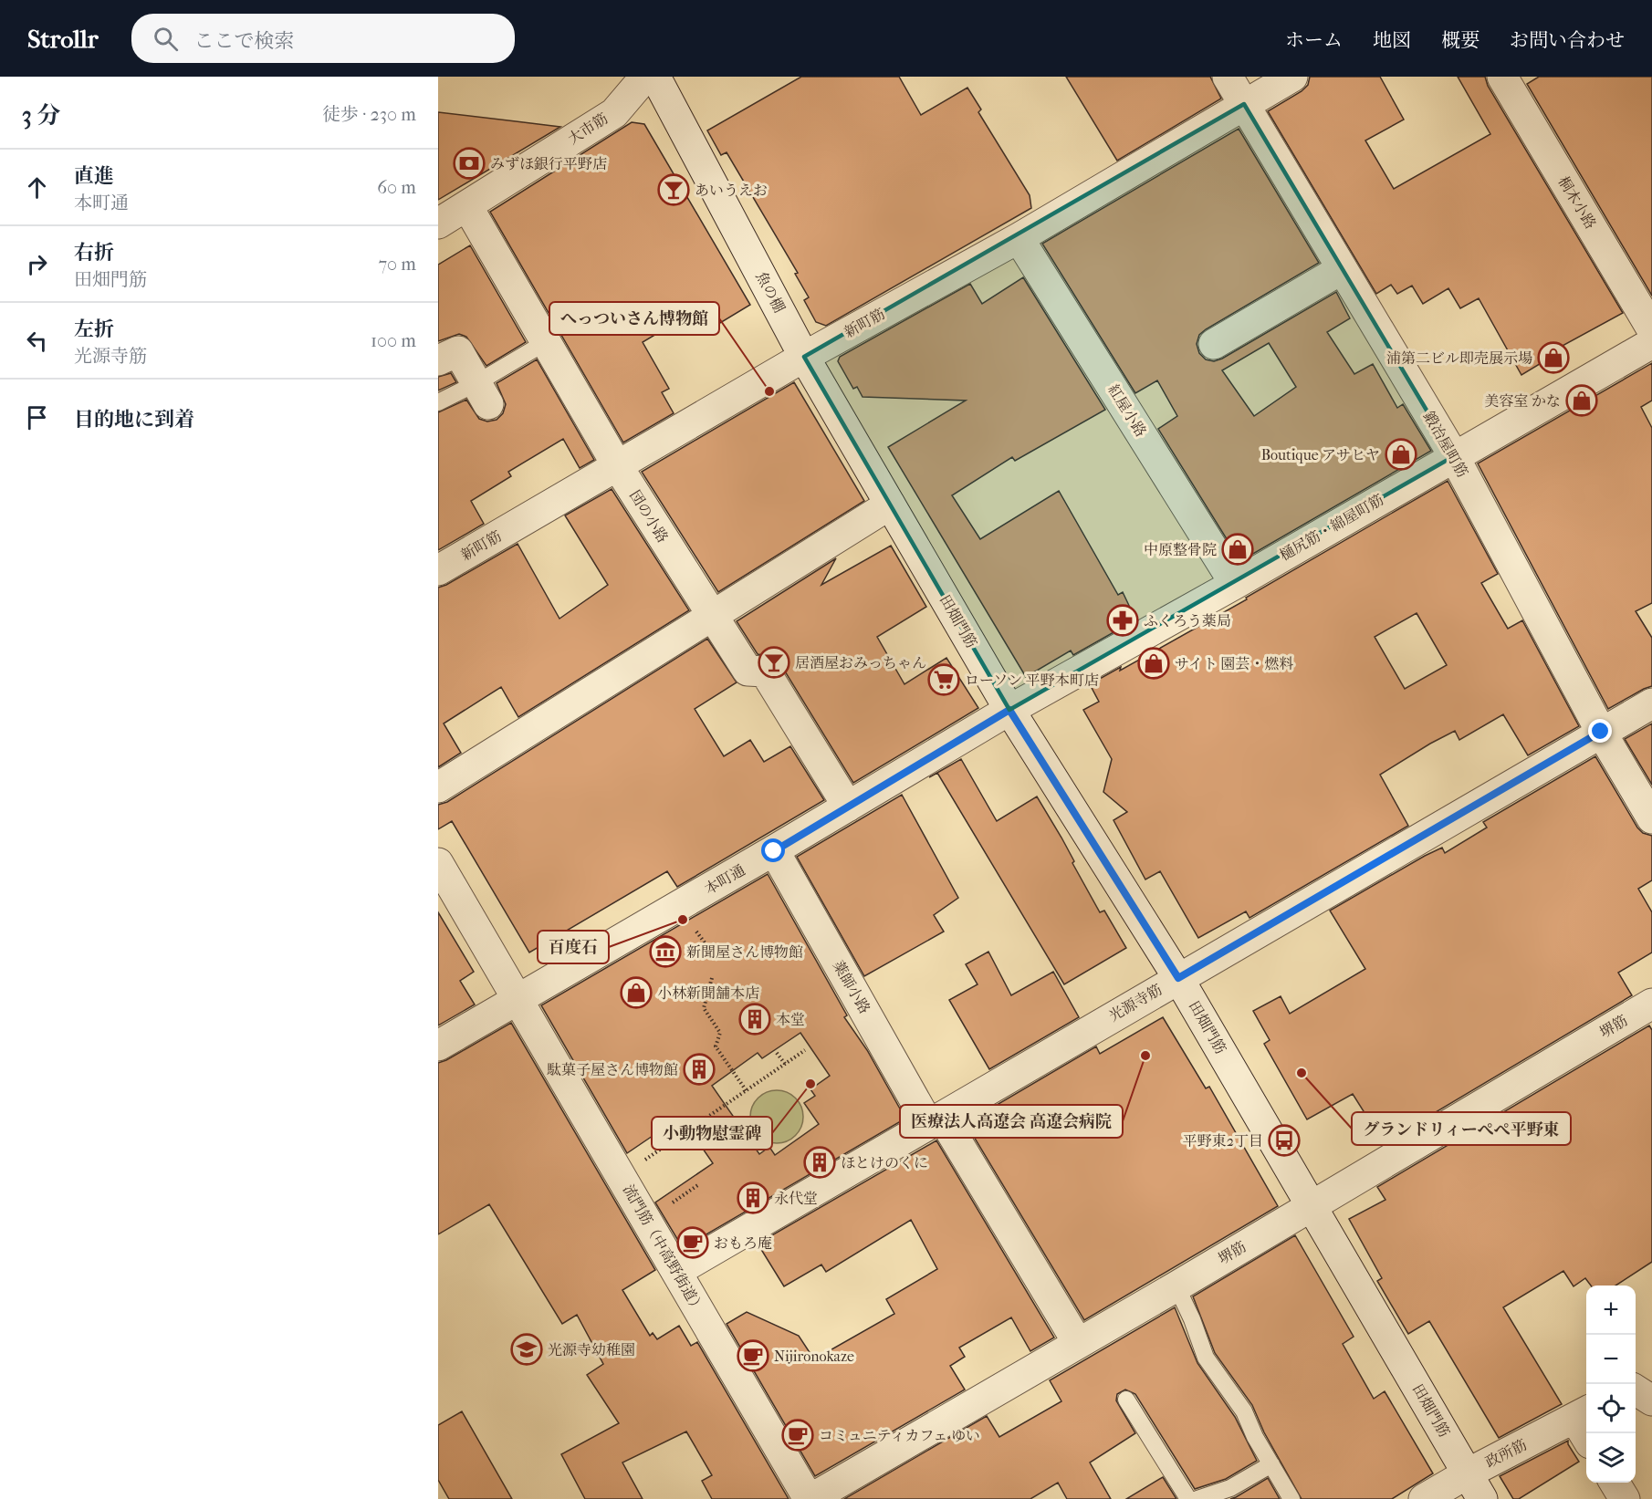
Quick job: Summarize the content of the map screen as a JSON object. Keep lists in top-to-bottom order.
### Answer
{
  "streets": {
    "street": [
      "大市筋",
      "桐木小路",
      "魚の棚",
      "新町筋",
      "紅屋小路",
      "鍛冶屋町筋",
      "団の小路",
      "樋尻筋・綿屋町筋",
      "田畑門筋",
      "本町通",
      "薬師小路",
      "光源寺筋",
      "堺筋",
      "流門筋（中高野街道）",
      "政所筋"
    ]
  },
  "crossings": [
    ["大市筋", "団の小路"],
    ["魚の棚", "新町筋"],
    ["魚の棚", "田畑門筋"],
    ["新町筋", "紅屋小路"],
    ["新町筋", "鍛冶屋町筋"],
    ["新町筋", "団の小路"],
    ["紅屋小路", "樋尻筋・綿屋町筋"],
    ["鍛冶屋町筋", "樋尻筋・綿屋町筋"],
    ["鍛冶屋町筋", "光源寺筋"],
    ["団の小路", "本町通"],
    ["樋尻筋・綿屋町筋", "田畑門筋"],
    ["樋尻筋・綿屋町筋", "本町通"],
    ["田畑門筋", "本町通"],
    ["田畑門筋", "光源寺筋"],
    ["田畑門筋", "堺筋"],
    ["田畑門筋", "政所筋"],
    ["本町通", "薬師小路"],
    ["本町通", "流門筋（中高野街道）"],
    ["薬師小路", "光源寺筋"],
    ["薬師小路", "堺筋"],
    ["光源寺筋", "流門筋（中高野街道）"],
    ["堺筋", "流門筋（中高野街道）"]
  ],
  "places": {
    "bank": ["みずほ銀行平野店"],
    "bar": ["あいうえお", "居酒屋おみっちゃん"],
    "shop": [
      "浦第二ビル即売展示場",
      "美容室 かな",
      "Boutique アサヒヤ",
      "中原整骨院",
      "サイト 園芸・燃料",
      "小林新聞舗本店"
    ],
    "other": [
      "へっついさん博物館",
      "百度石",
      "医療法人高遼会 高遼会病院",
      "グランドリィーぺぺ平野東",
      "小動物慰霊碑"
    ],
    "pharmacy": ["ふくろう薬局"],
    "supermarket": ["ローソン 平野本町店"],
    "museum": ["新聞屋さん博物館"],
    "building": [
      "本堂",
      "駄菓子屋さん博物館",
      "ほとけのくに",
      "永代堂"
    ],
    "bus stop": ["平野東2丁目"],
    "cafe": ["おもろ庵", "Nijironokaze", "コミュニティカフェ ゆい"],
    "school or university": ["光源寺幼稚園"]
  },
  "page": {
    "header": "Strollr",
    "search": "ここで検索",
    "nav": [
      "ホーム",
      "地図",
      "概要",
      "お問い合わせ"
    ],
    "heading": ["3 分", "徒歩 · 230 m"],
    "list": [
      ["直進", "本町通", "60 m"],
      ["右折", "田畑門筋", "70 m"],
      ["左折", "光源寺筋", "100 m"],
      "目的地に到着"
    ],
    "map_buttons": ["+", "−"]
  }
}
